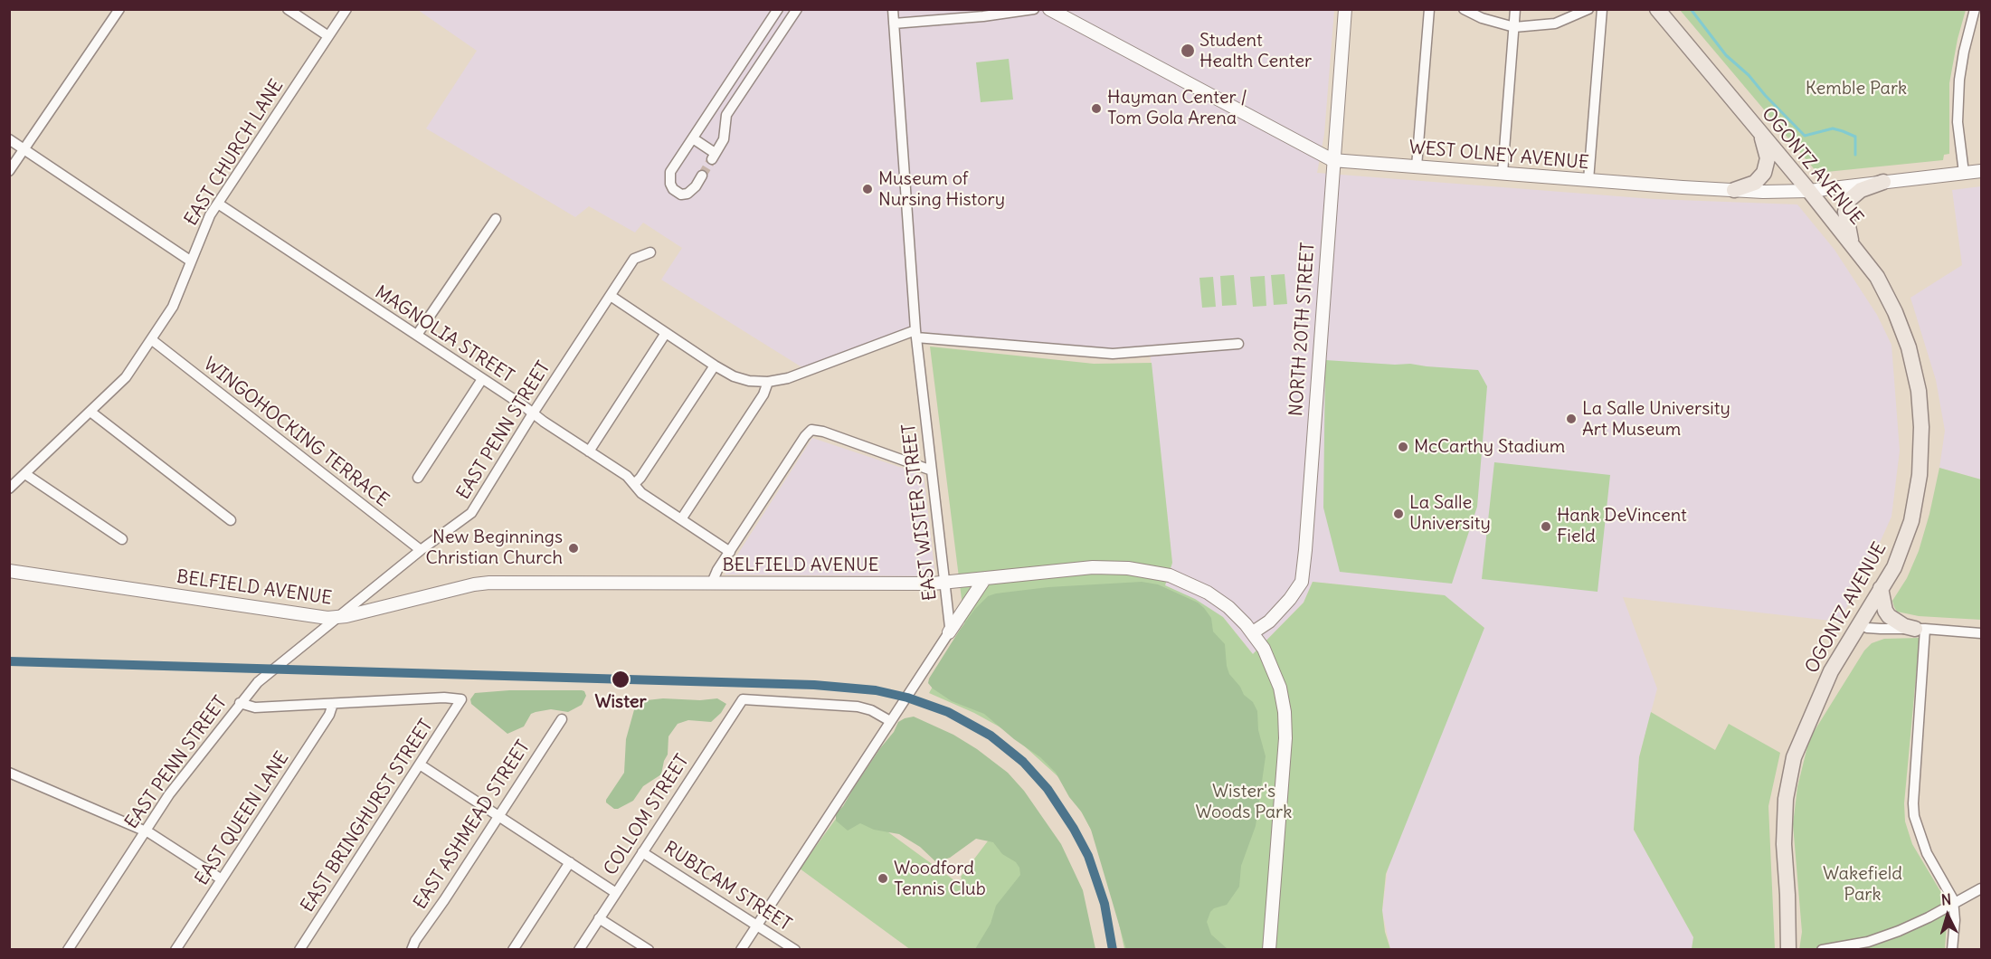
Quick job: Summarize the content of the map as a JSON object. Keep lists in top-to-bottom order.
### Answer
{
  "streets": {
    "main road": ["OGONTZ AVENUE"],
    "street": [
      "EAST CHURCH LANE",
      "WEST OLNEY AVENUE",
      "NORTH 20TH STREET",
      "MAGNOLIA STREET",
      "EAST PENN STREET",
      "WINGOHOCKING TERRACE",
      "EAST WISTER STREET",
      "BELFIELD AVENUE",
      "COLLOM STREET",
      "EAST BRINGHURST STREET",
      "EAST QUEEN LANE",
      "EAST ASHMEAD STREET",
      "RUBICAM STREET"
    ]
  },
  "crossings": [
    ["EAST CHURCH LANE", "MAGNOLIA STREET"],
    ["EAST CHURCH LANE", "WINGOHOCKING TERRACE"],
    ["WEST OLNEY AVENUE", "OGONTZ AVENUE"],
    ["WEST OLNEY AVENUE", "NORTH 20TH STREET"],
    ["NORTH 20TH STREET", "BELFIELD AVENUE"],
    ["MAGNOLIA STREET", "EAST PENN STREET"],
    ["EAST PENN STREET", "WINGOHOCKING TERRACE"],
    ["EAST PENN STREET", "BELFIELD AVENUE"],
    ["EAST WISTER STREET", "BELFIELD AVENUE"],
    ["COLLOM STREET", "RUBICAM STREET"],
    ["EAST BRINGHURST STREET", "EAST QUEEN LANE"]
  ],
  "parks": ["Kemble Park", "Wister's Woods Park", "Wakefield Park"],
  "places": [
    "Student Health Center",
    "Hayman Center / Tom Gola Arena",
    "Museum of Nursing History",
    "La Salle University Art Museum",
    "McCarthy Stadium",
    "La Salle University",
    "Hank DeVincent Field",
    "New Beginnings Christian Church",
    "Wister",
    "Woodford Tennis Club"
  ],
  "north": "top"
}
